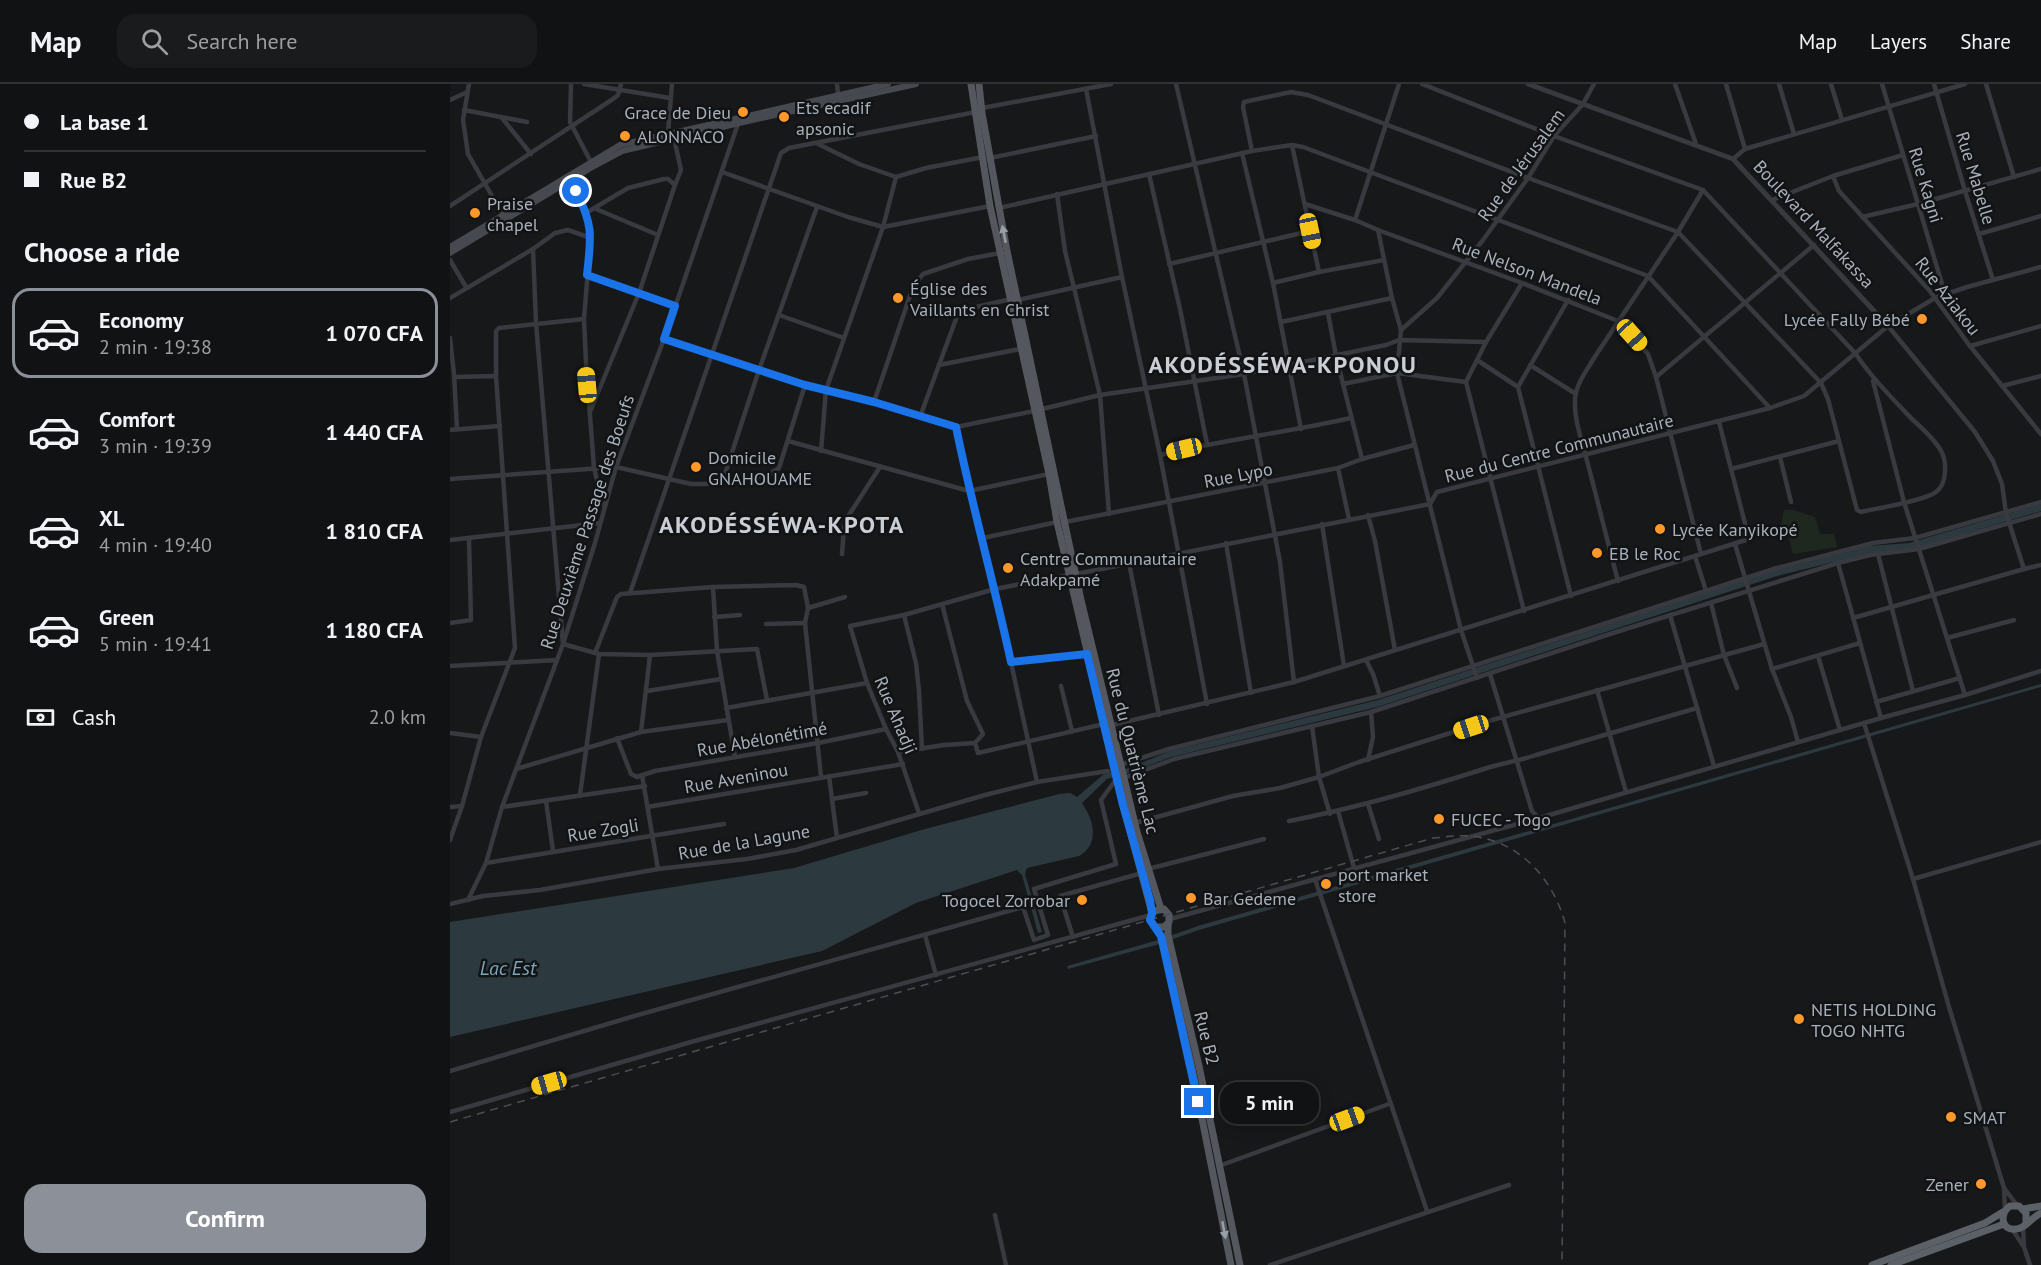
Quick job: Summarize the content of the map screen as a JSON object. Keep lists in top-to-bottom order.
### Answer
{
  "streets": {
    "main road": ["Rue du Quatrième Lac", "Rue B2"],
    "street": [
      "Rue de Jérusalem",
      "Rue Mabelle",
      "Rue Kagni",
      "Boulevard Malfakassa",
      "Rue Nelson Mandela",
      "Rue Aziakou",
      "Rue du Centre Communautaire",
      "Rue Lypo",
      "Rue Deuxième Passage des Boeufs",
      "Rue Ahadji",
      "Rue Abélonétimé",
      "Rue Aveninou",
      "Rue Zogli",
      "Rue de la Lagune"
    ]
  },
  "crossings": [
    ["Rue de Jérusalem", "Boulevard Malfakassa"],
    ["Rue de Jérusalem", "Rue Nelson Mandela"],
    ["Rue Mabelle", "Rue du Centre Communautaire"],
    ["Rue Kagni", "Rue du Centre Communautaire"],
    ["Boulevard Malfakassa", "Rue du Centre Communautaire"],
    ["Rue Nelson Mandela", "Rue du Centre Communautaire"],
    ["Rue Aziakou", "Rue du Centre Communautaire"],
    ["Rue du Centre Communautaire", "Rue Ahadji"],
    ["Rue du Centre Communautaire", "Rue du Quatrième Lac"],
    ["Rue Deuxième Passage des Boeufs", "Rue Zogli"],
    ["Rue Deuxième Passage des Boeufs", "Rue de la Lagune"],
    ["Rue Ahadji", "Rue Abélonétimé"],
    ["Rue Ahadji", "Rue Aveninou"],
    ["Rue Ahadji", "Rue de la Lagune"],
    ["Rue du Quatrième Lac", "Rue B2"]
  ],
  "districts": ["AKODÉSSÉWA-KPONOU", "AKODÉSSÉWA-KPOTA"],
  "water": ["Lac Est"],
  "places": [
    "Grace de Dieu",
    "Ets ecadif apsonic",
    "ALONNACO",
    "Praise chapel",
    "Église des Vaillants en Christ",
    "Lycée Fally Bébé",
    "Domicile GNAHOUAME",
    "Lycée Kanyikopé",
    "EB le Roc",
    "Centre Communautaire Adakpamé",
    "FUCEC - Togo",
    "port market store",
    "Bar Gedeme",
    "Togocel Zorrobar",
    "NETIS HOLDING TOGO NHTG",
    "SMAT",
    "Zener"
  ],
  "page": {
    "header": "Map",
    "search": "Search here",
    "nav": ["Map", "Layers", "Share"],
    "banner": ["La base 1", "Rue B2"],
    "heading": "Choose a ride",
    "list": [
      {
        "name": "Economy",
        "note": "2 min · 19:38",
        "value": "1 070 CFA"
      },
      {
        "name": "Comfort",
        "note": "3 min · 19:39",
        "value": "1 440 CFA"
      },
      {
        "name": "XL",
        "note": "4 min · 19:40",
        "value": "1 810 CFA"
      },
      {
        "name": "Green",
        "note": "5 min · 19:41",
        "value": "1 180 CFA"
      }
    ],
    "pay": ["Cash", "2.0 km"],
    "bubble": "5 min",
    "buttons": "Confirm"
  }
}
